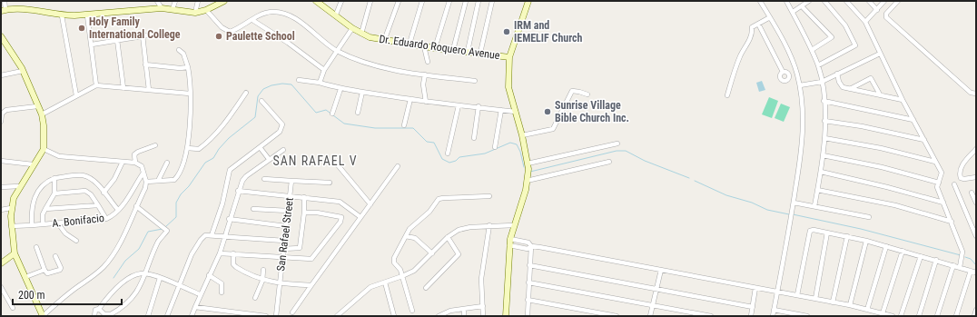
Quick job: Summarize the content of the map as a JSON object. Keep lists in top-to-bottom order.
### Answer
{
  "streets": {
    "main road": ["Dr. Eduardo Roquero Avenue"],
    "street": ["A. Bonifacio", "San Rafael Street"]
  },
  "districts": ["SAN RAFAEL V"],
  "places": [
    "Holy Family International College",
    "IRM and IEMELIF Church",
    "Paulette School",
    "Sunrise Village Bible Church Inc."
  ],
  "scale_bar": "200 m"
}
